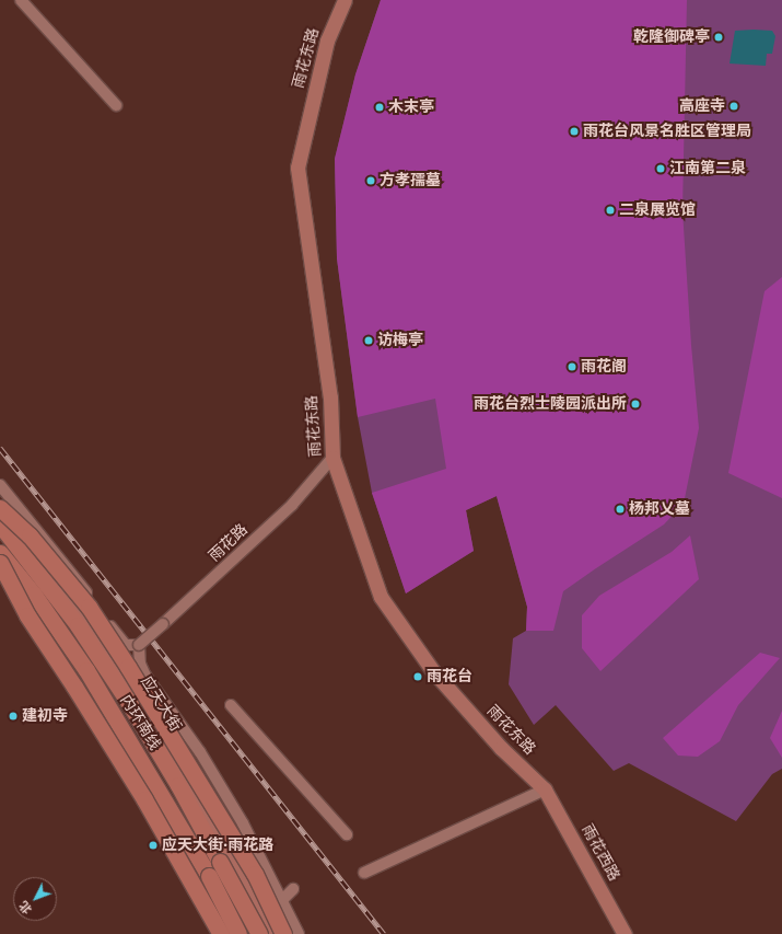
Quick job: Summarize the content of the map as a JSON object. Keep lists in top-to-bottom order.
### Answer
{
  "streets": {
    "highway": ["内环南线"],
    "main road": ["雨花东路", "应天大街", "雨花西路"],
    "street": ["雨花路"]
  },
  "crossings": [
    ["雨花东路", "雨花路"],
    ["雨花东路", "雨花西路"]
  ],
  "places": [
    "乾隆御碑亭",
    "高座寺",
    "木末亭",
    "雨花台风景名胜区管理局",
    "江南第二泉",
    "方孝孺墓",
    "二泉展览馆",
    "访梅亭",
    "雨花阁",
    "雨花台烈士陵园派出所",
    "杨邦乂墓",
    "雨花台",
    "建初寺",
    "应天大街·雨花路"
  ],
  "north": "bottom left"
}
